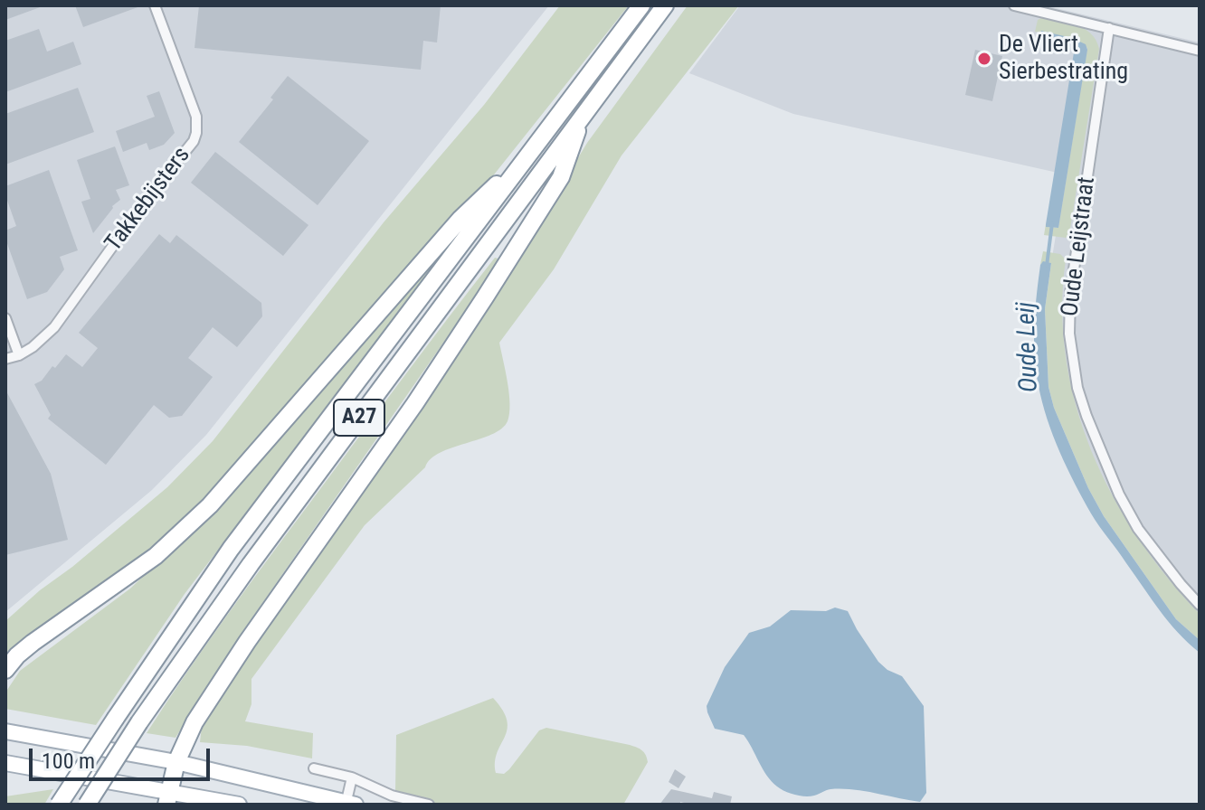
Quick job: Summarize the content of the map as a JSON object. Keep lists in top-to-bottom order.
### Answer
{
  "streets": {
    "highway": ["A27"],
    "street": ["Takkebijsters", "Oude Leijstraat"]
  },
  "water": ["Oude Leij"],
  "places": ["De Vliert Sierbestrating"],
  "scale_bar": "100 m"
}
